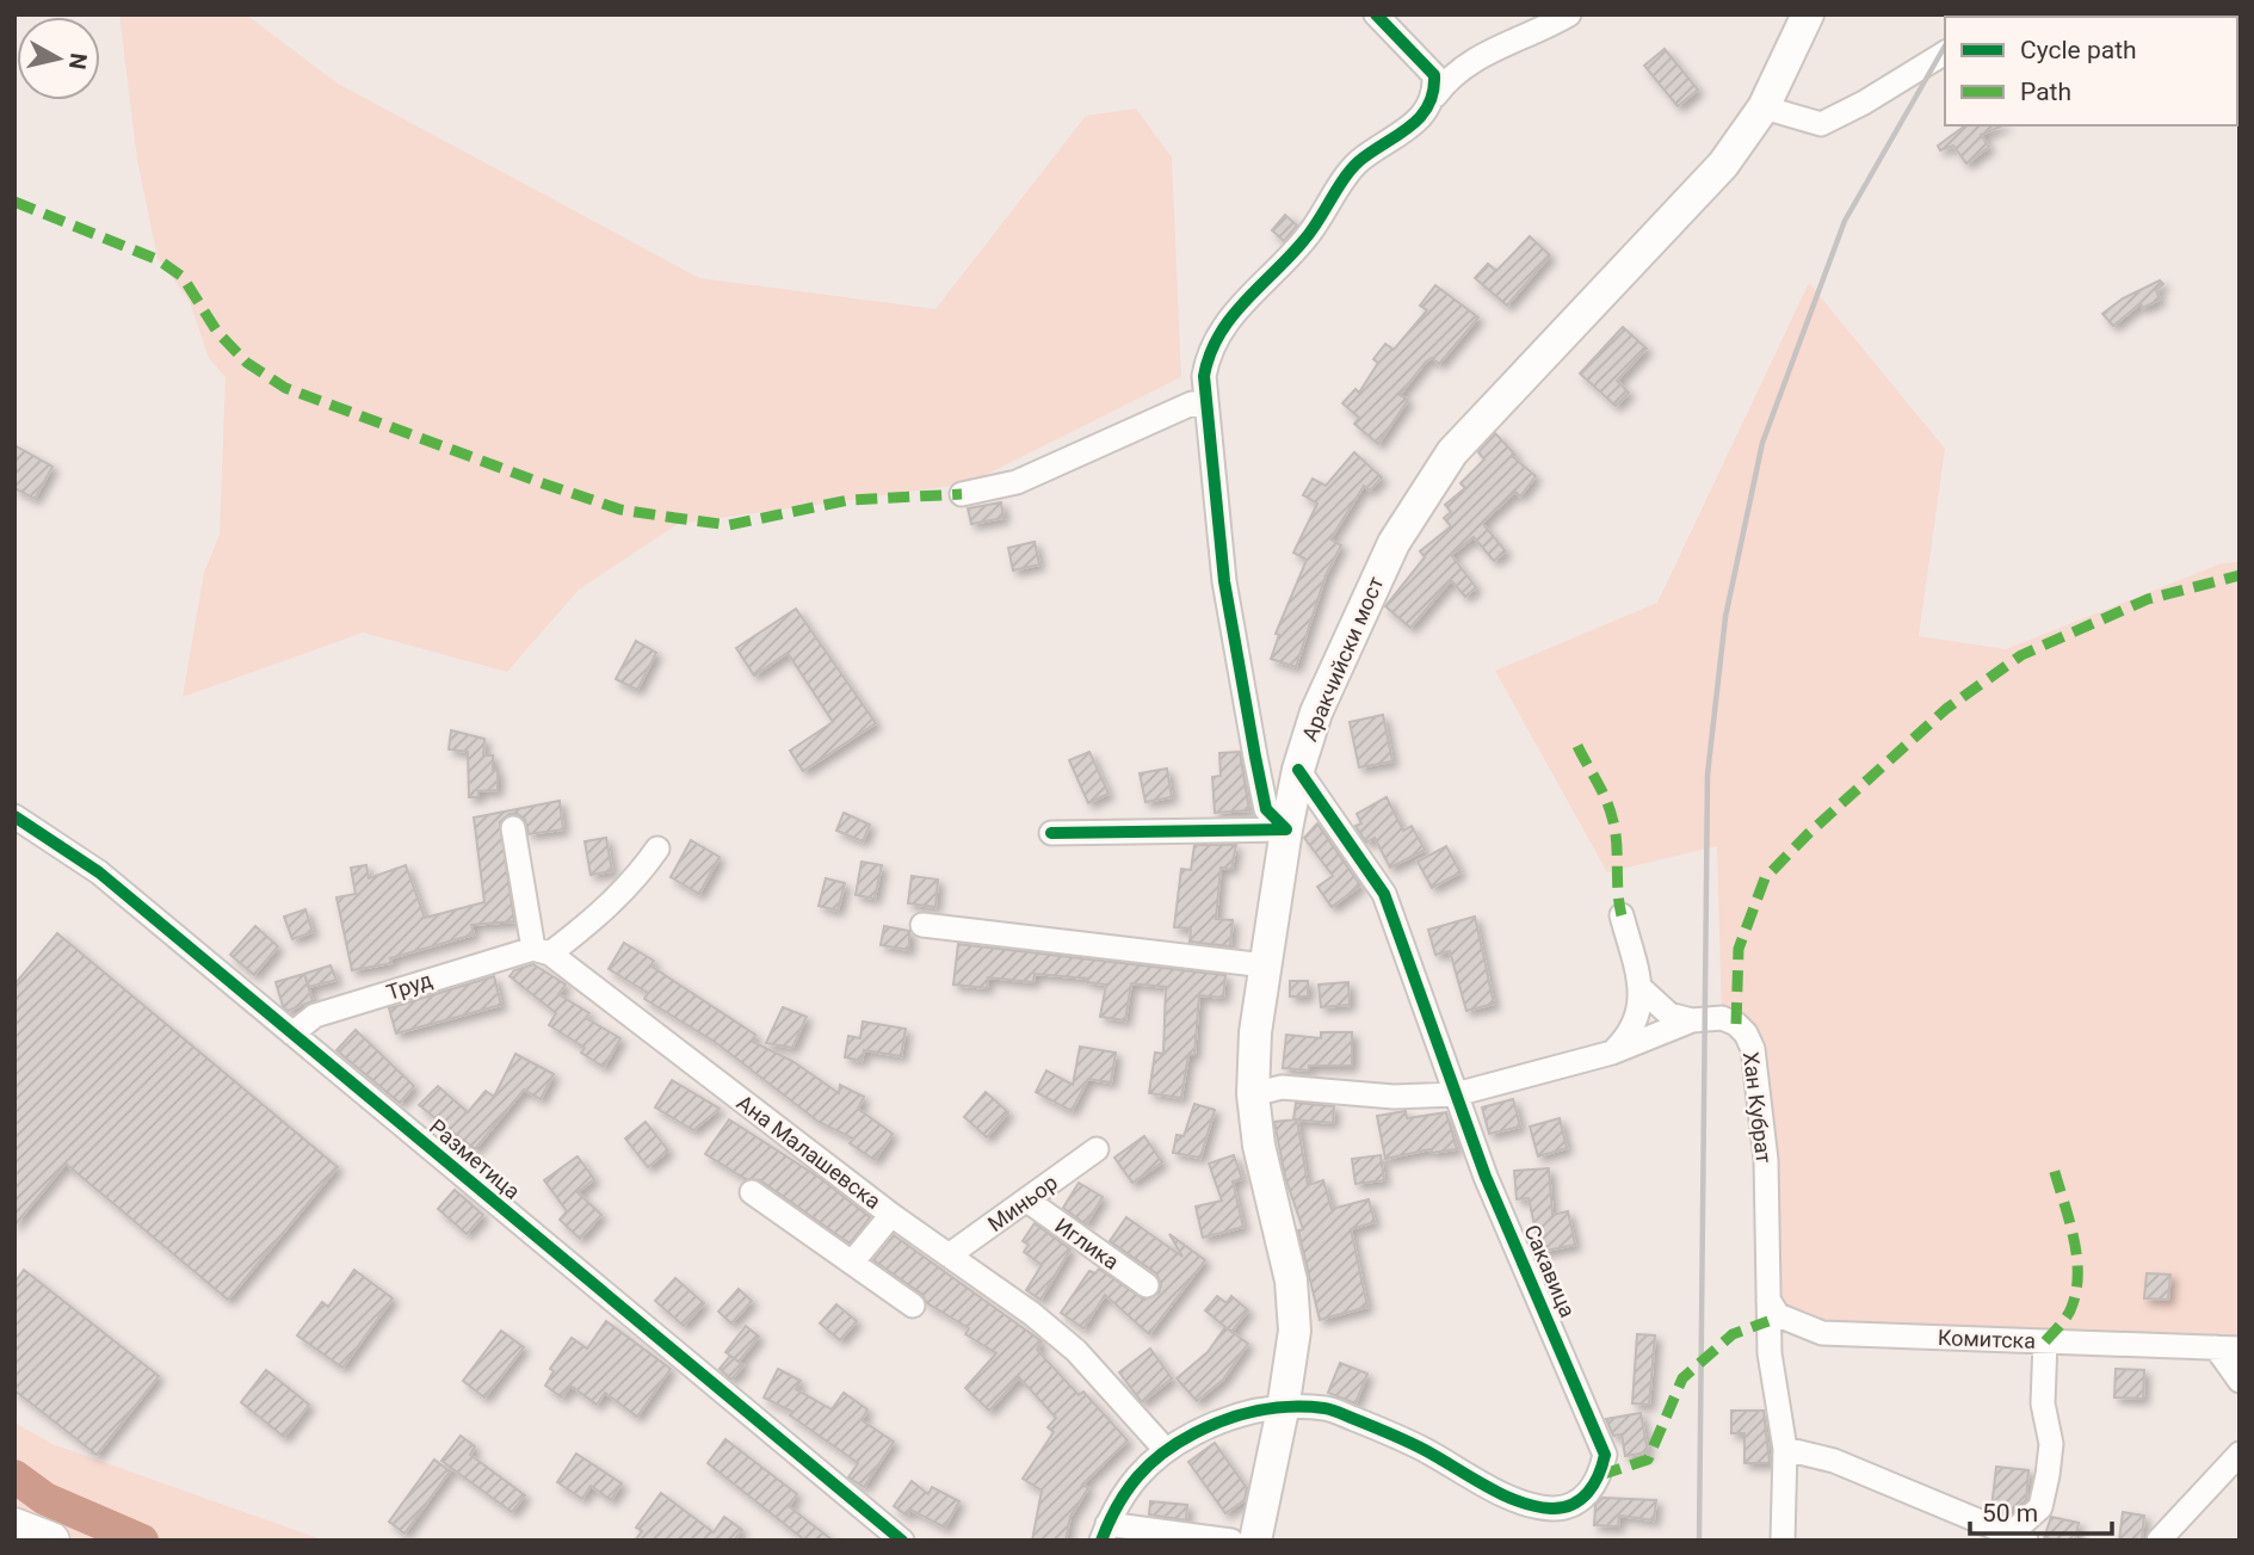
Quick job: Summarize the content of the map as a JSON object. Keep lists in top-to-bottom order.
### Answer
{
  "streets": {
    "main road": ["Аракчийски мост"],
    "street": [
      "Труд",
      "Хан Кубрат",
      "Ана Малашевска",
      "Разметица",
      "Миньор",
      "Иглика",
      "Сакавица",
      "Комитска"
    ]
  },
  "crossings": [
    ["Аракчийски мост", "Хан Кубрат"],
    ["Аракчийски мост", "Сакавица"],
    ["Труд", "Ана Малашевска"],
    ["Труд", "Разметица"],
    ["Хан Кубрат", "Сакавица"],
    ["Хан Кубрат", "Комитска"],
    ["Ана Малашевска", "Миньор"],
    ["Миньор", "Иглика"]
  ],
  "legend": ["Cycle path", "Path"],
  "scale_bar": "50 m",
  "north": "right"
}
